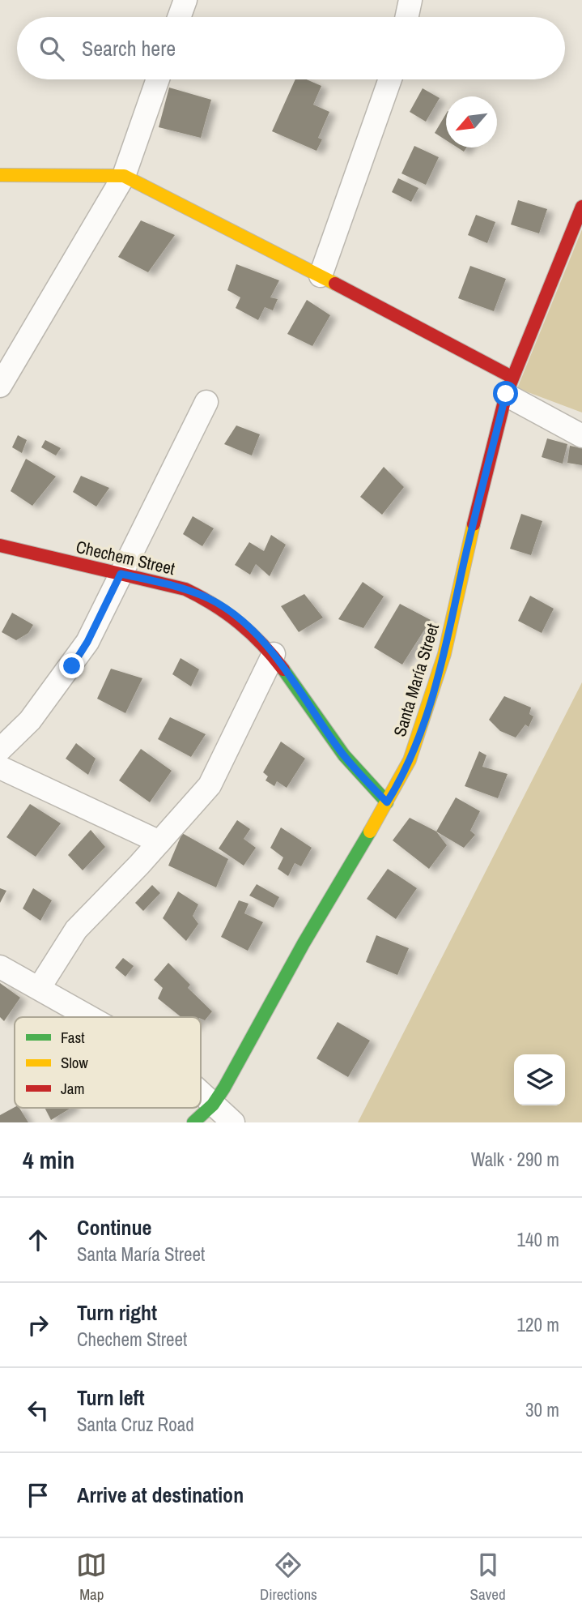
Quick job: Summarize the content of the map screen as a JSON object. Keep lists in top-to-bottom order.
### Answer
{
  "streets": {
    "street": ["Chechem Street", "Santa María Street"]
  },
  "crossings": [
    ["Chechem Street", "Santa María Street"]
  ],
  "legend": ["Fast", "Slow", "Jam"],
  "north": "bottom left",
  "page": {
    "search": "Search here",
    "heading": ["4 min", "Walk · 290 m"],
    "list": [
      ["Continue", "Santa María Street", "140 m"],
      ["Turn right", "Chechem Street", "120 m"],
      ["Turn left", "Santa Cruz Road", "30 m"],
      "Arrive at destination"
    ],
    "nav": ["Map", "Directions", "Saved"]
  }
}
